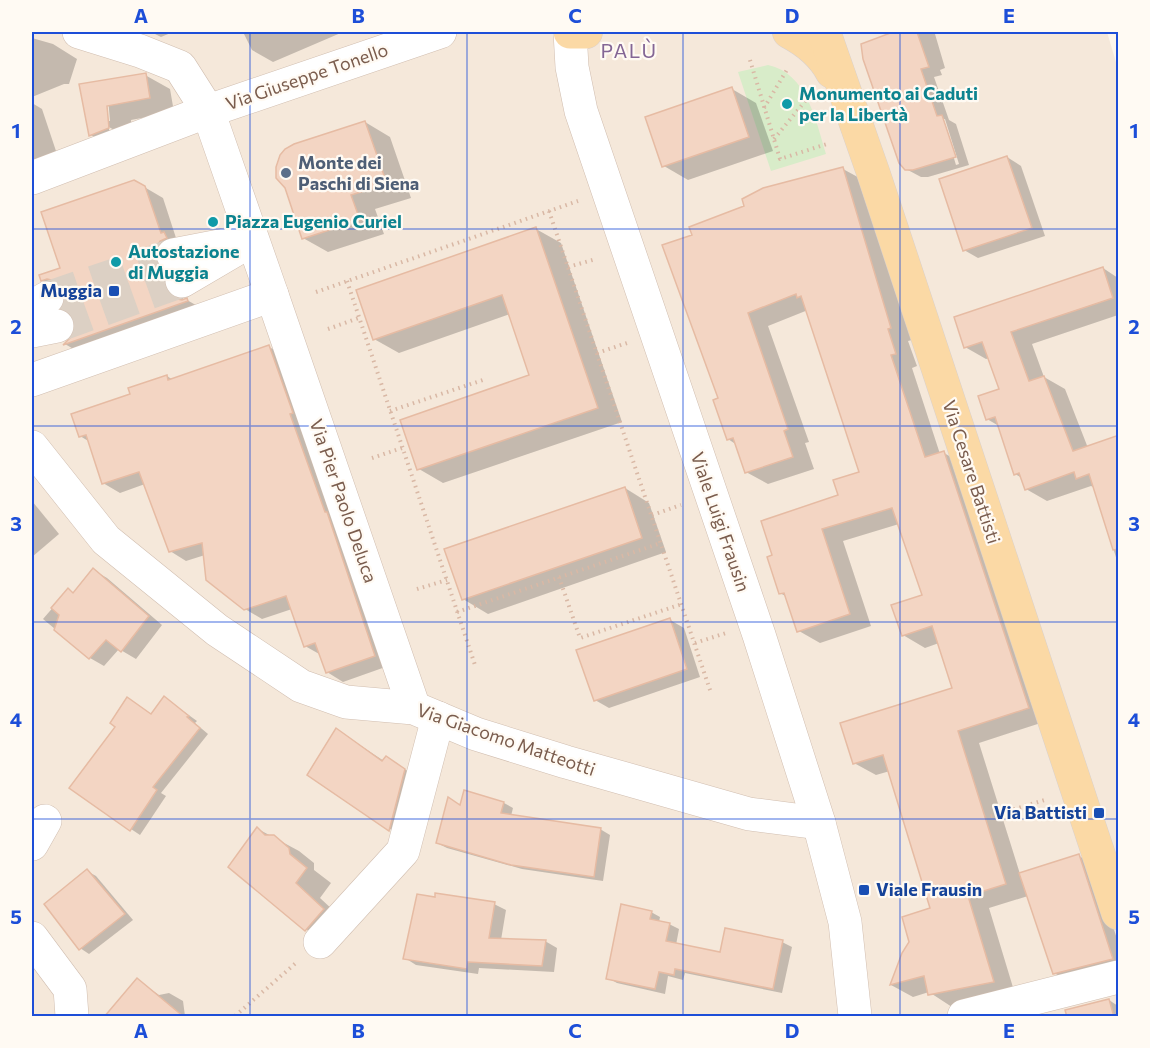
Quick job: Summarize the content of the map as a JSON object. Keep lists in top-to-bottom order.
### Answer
{
  "streets": {
    "main road": ["Via Cesare Battisti"],
    "street": [
      "Via Giuseppe Tonello",
      "Via Pier Paolo Deluca",
      "Viale Luigi Frausin",
      "Via Giacomo Matteotti"
    ]
  },
  "crossings": [
    ["Via Giuseppe Tonello", "Via Pier Paolo Deluca"],
    ["Via Pier Paolo Deluca", "Via Giacomo Matteotti"],
    ["Viale Luigi Frausin", "Via Giacomo Matteotti"]
  ],
  "districts": ["PALÙ"],
  "places": {
    "other": [
      "Monumento ai Caduti per la Libertà",
      "Monte dei Paschi di Siena",
      "Piazza Eugenio Curiel",
      "Autostazione di Muggia"
    ],
    "transit": ["Muggia", "Via Battisti", "Viale Frausin"]
  },
  "grid": {
    "columns": [
      "A",
      "B",
      "C",
      "D",
      "E"
    ],
    "rows": [
      "1",
      "2",
      "3",
      "4",
      "5"
    ]
  }
}
